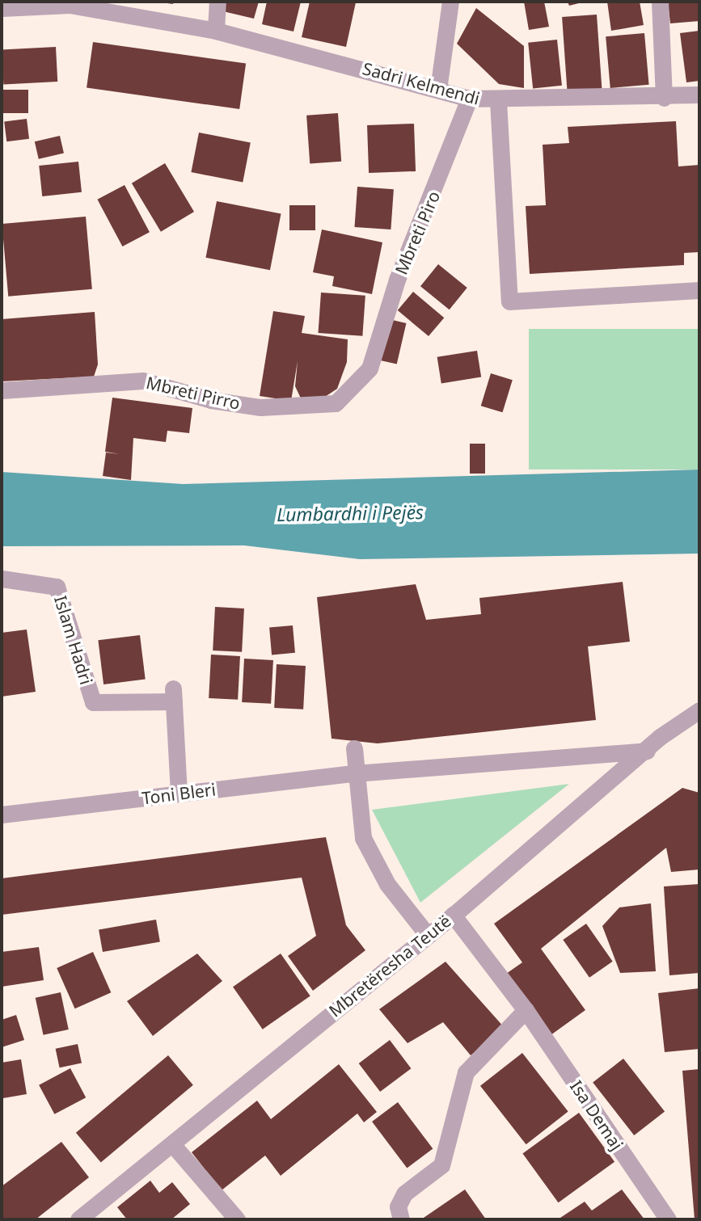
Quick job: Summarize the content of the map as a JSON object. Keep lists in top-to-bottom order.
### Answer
{
  "streets": {
    "street": [
      "Sadri Kelmendi",
      "Mbreti Piro",
      "Mbreti Pirro",
      "Islam Hadri",
      "Toni Bleri",
      "Mbretëresha Teutë",
      "Isa Demaj"
    ]
  },
  "crossings": [
    ["Sadri Kelmendi", "Mbreti Piro"],
    ["Mbreti Piro", "Mbreti Pirro"],
    ["Islam Hadri", "Toni Bleri"],
    ["Toni Bleri", "Mbretëresha Teutë"],
    ["Mbretëresha Teutë", "Isa Demaj"]
  ],
  "water": ["Lumbardhi i Pejës"]
}
